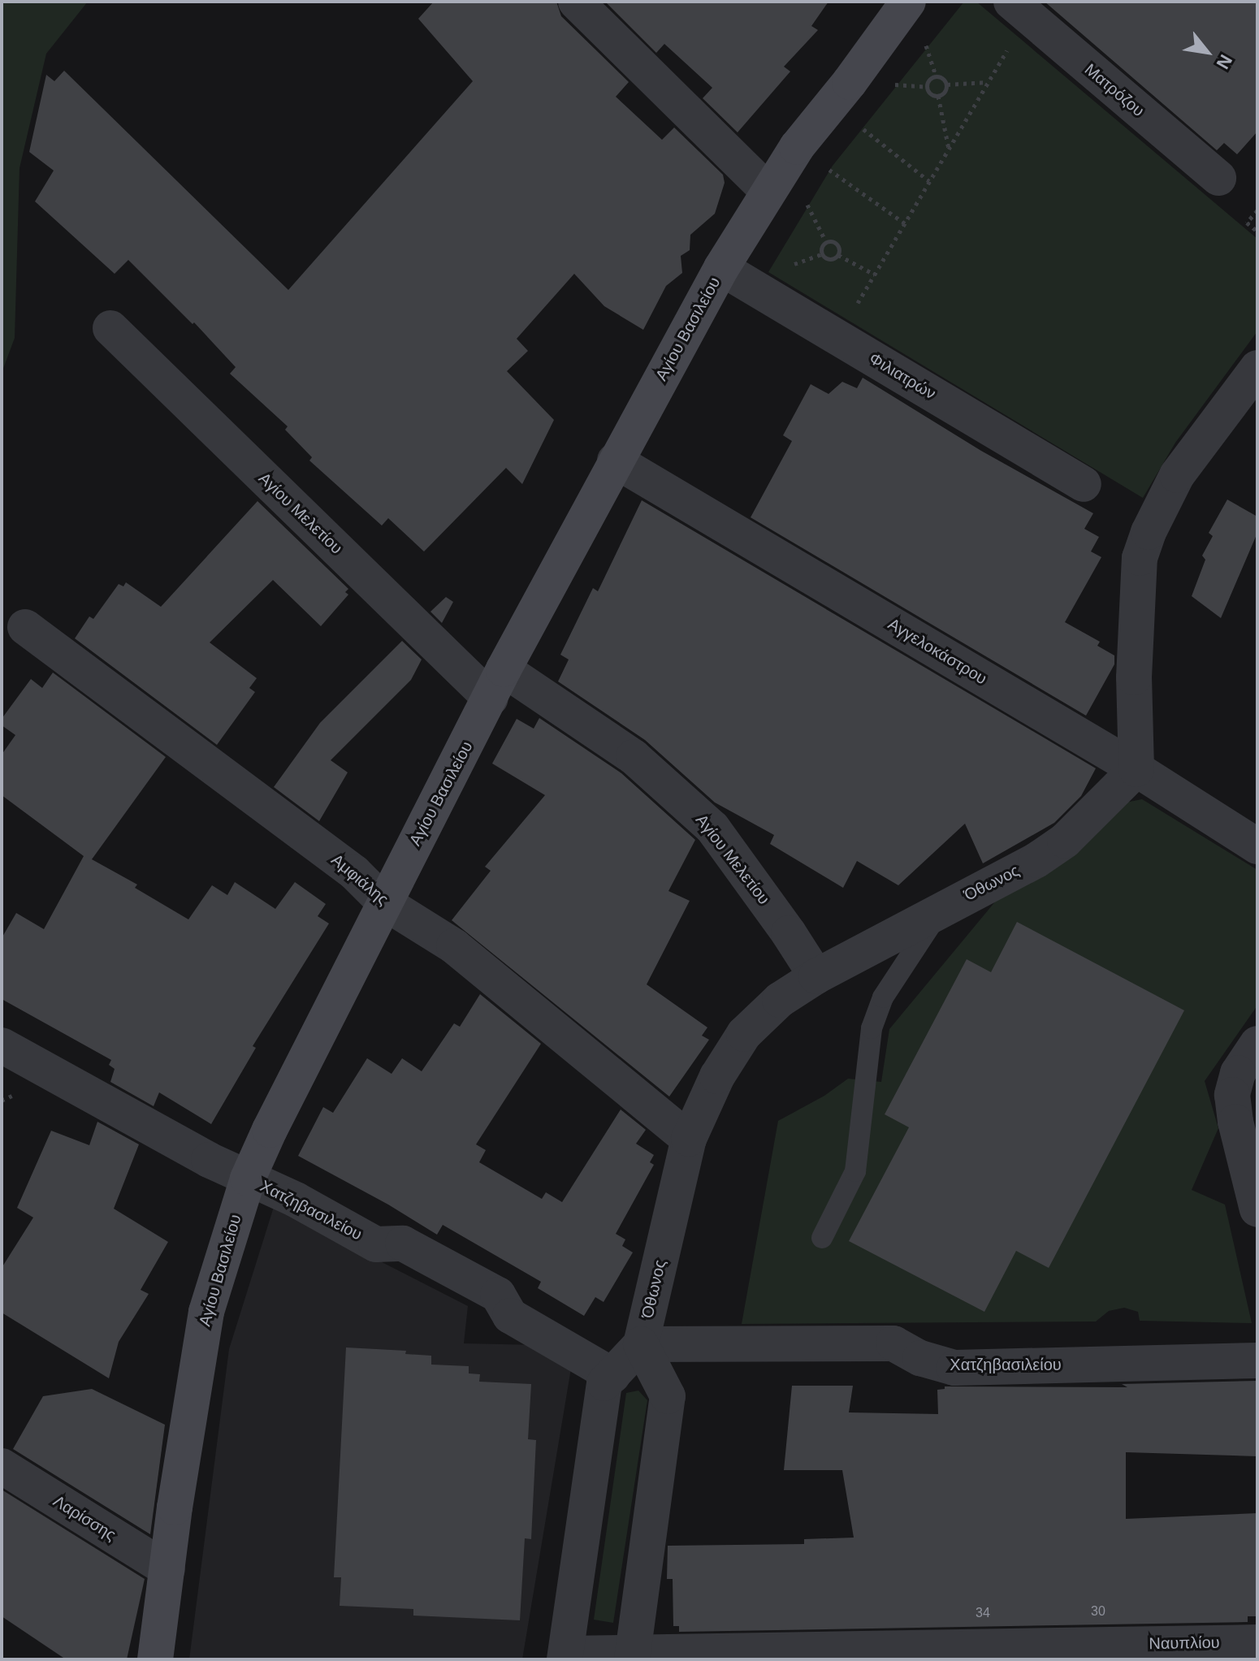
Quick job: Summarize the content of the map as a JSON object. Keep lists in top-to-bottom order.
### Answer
{
  "streets": {
    "street": [
      "Ματρόζου",
      "Αγίου Βασιλείου",
      "Φιλιατρών",
      "Αγίου Μελετίου",
      "Αγγελοκάστρου",
      "Αμφιάλης",
      "Όθωνος",
      "Χατζηβασιλείου",
      "Λαρίσσης",
      "Ναυπλίου"
    ]
  },
  "crossings": [
    ["Αγίου Βασιλείου", "Φιλιατρών"],
    ["Αγίου Βασιλείου", "Αγίου Μελετίου"],
    ["Αγίου Βασιλείου", "Αγγελοκάστρου"],
    ["Αγίου Βασιλείου", "Αμφιάλης"],
    ["Αγίου Βασιλείου", "Χατζηβασιλείου"],
    ["Αγίου Βασιλείου", "Λαρίσσης"],
    ["Αγίου Μελετίου", "Όθωνος"],
    ["Αγγελοκάστρου", "Όθωνος"],
    ["Αμφιάλης", "Όθωνος"],
    ["Όθωνος", "Χατζηβασιλείου"],
    ["Όθωνος", "Ναυπλίου"]
  ],
  "house_numbers": ["30", "34"],
  "north": "bottom right"
}
